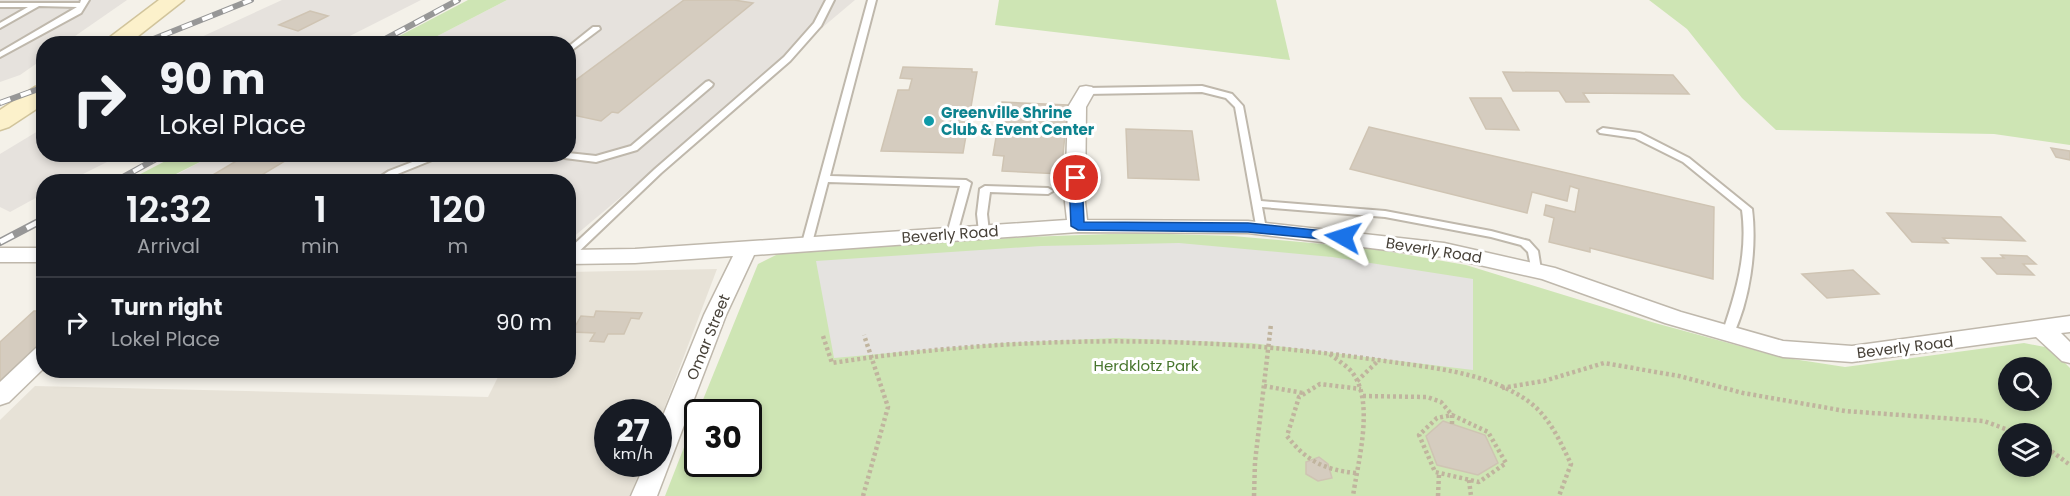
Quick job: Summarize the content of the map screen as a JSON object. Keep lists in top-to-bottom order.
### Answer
{
  "streets": {
    "street": ["Beverly Road", "Omar Street"]
  },
  "crossings": [
    ["Beverly Road", "Omar Street"]
  ],
  "parks": ["Herdklotz Park"],
  "places": ["Greenville Shrine Club & Event Center"],
  "page": {
    "turn": ["90 m", "Lokel Place"],
    "eta": [
      "12:32",
      "Arrival",
      "1",
      "min",
      "120",
      "m"
    ],
    "list": [
      {
        "name": "Turn right",
        "note": "Lokel Place",
        "value": "90 m"
      }
    ],
    "speed": "27 km/h",
    "limit": "30"
  }
}
